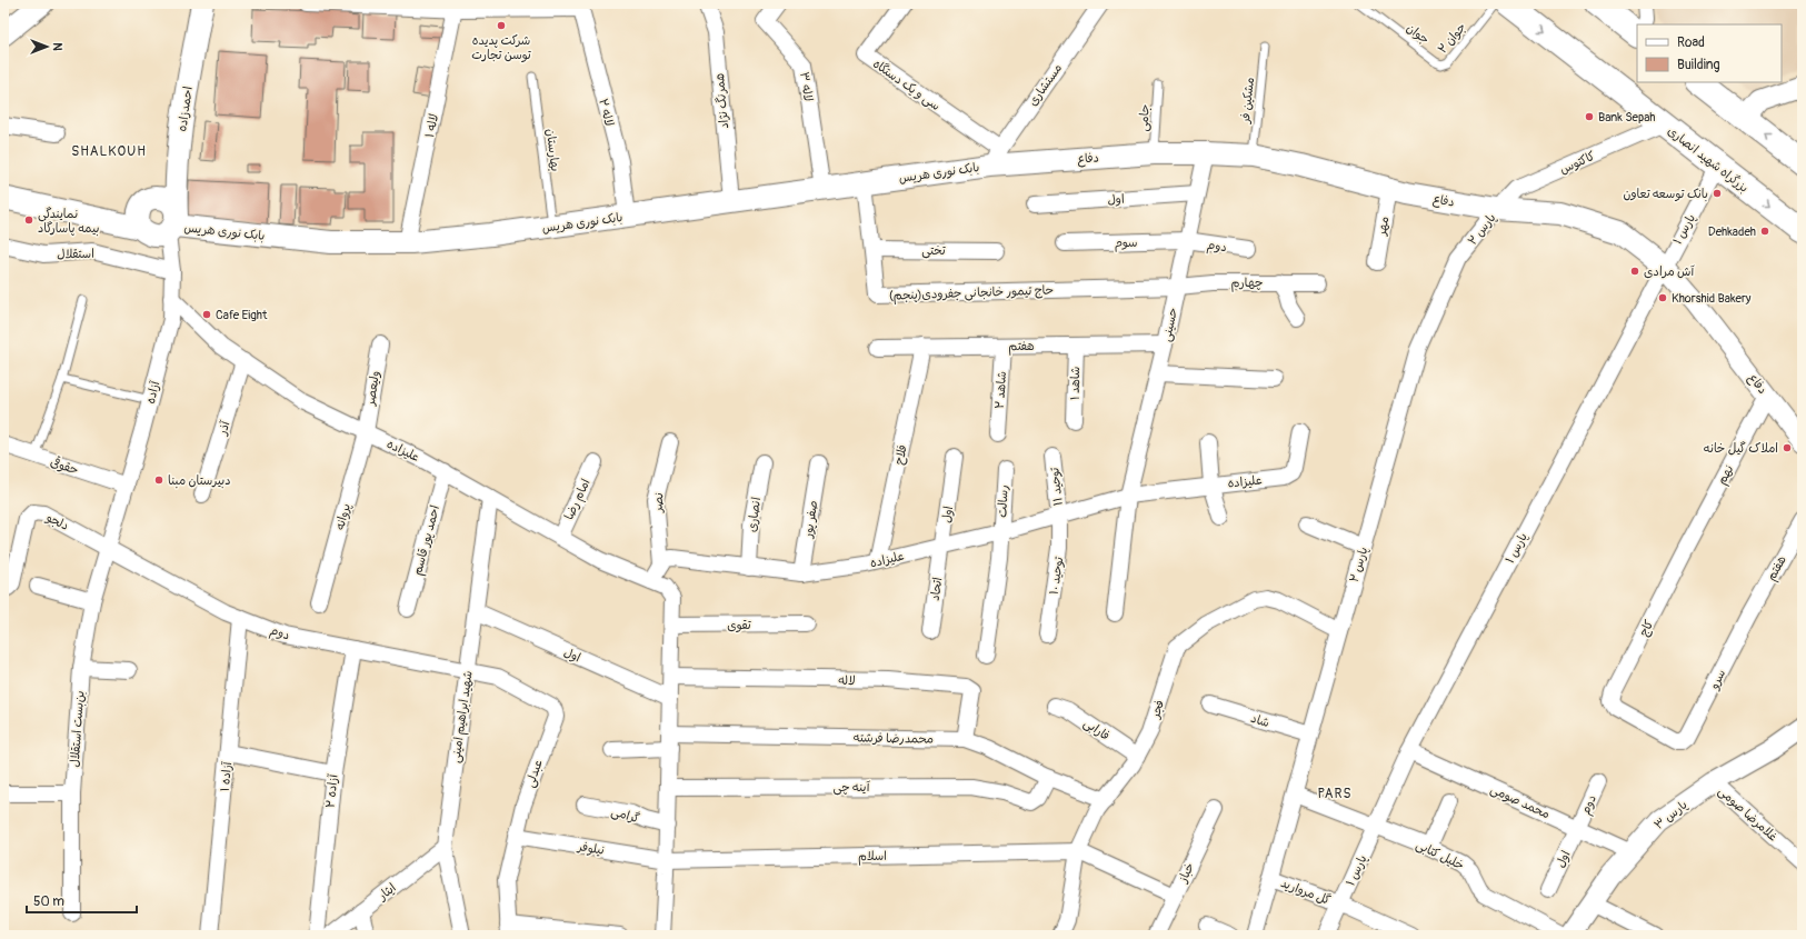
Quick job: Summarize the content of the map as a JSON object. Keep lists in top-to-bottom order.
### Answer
{
  "streets": {
    "main road": [
      "احمدزاده",
      "دفاع",
      "بزرگراه شهید انصاری",
      "بابک نوری هریس"
    ],
    "street": [
      "سی و یک دستگاه",
      "مستشاری",
      "لاله ۳",
      "همرنگ نژاد",
      "لاله ۲",
      "لاله ۱",
      "کاکتوس",
      "اول",
      "مهر",
      "پارس ۲",
      "پارس ۱",
      "سوم",
      "دوم",
      "تختی",
      "استقلال",
      "چهارم",
      "حاج تیمور خانجانی جفرودی(پنجم)",
      "حسینی",
      "هفتم",
      "شاهد ۱",
      "ولیعصر",
      "شاهد ۲",
      "آزاده",
      "آذر",
      "علیزاده",
      "فلاح",
      "حقوقی",
      "نهم",
      "توحید ‍۱۱",
      "امام رضا",
      "رسالت",
      "نصر",
      "انصاری",
      "پروانه",
      "صفر پور",
      "دلجو",
      "احمد پور قاسم",
      "توحید ۱۰",
      "اتحاد",
      "تقوی",
      "کاج",
      "سرو",
      "لاله",
      "فجر",
      "شهید ابراهیم امینی",
      "شاد",
      "بن‌بست استقلال",
      "فارابی",
      "محمدرضا فرشته",
      "عبدلی",
      "آزاده ۱",
      "آینه چی",
      "آزاده ۲",
      "محمد صومی",
      "غلامرضا صومی",
      "گرامی",
      "پارس ۳",
      "نیلوفر",
      "خلیل کتابی",
      "اسلام",
      "خباز",
      "ایثار",
      "گل مروارید"
    ],
    "lane": [
      "جوان",
      "جوان ۲",
      "مشکین فر",
      "جامی",
      "بهارستان"
    ]
  },
  "crossings": [
    ["جوان", "جوان ۲"],
    ["سی و یک دستگاه", "مستشاری"],
    ["سی و یک دستگاه", "دفاع"],
    ["سی و یک دستگاه", "بابک نوری هریس"],
    ["مستشاری", "دفاع"],
    ["مستشاری", "بابک نوری هریس"],
    ["لاله ۳", "بابک نوری هریس"],
    ["مشکین فر", "دفاع"],
    ["همرنگ نژاد", "بابک نوری هریس"],
    ["احمدزاده", "بابک نوری هریس"],
    ["احمدزاده", "آزاده"],
    ["لاله ۲", "بابک نوری هریس"],
    ["جامی", "دفاع"],
    ["لاله ۱", "بابک نوری هریس"],
    ["بهارستان", "بابک نوری هریس"],
    ["دفاع", "کاکتوس"],
    ["دفاع", "بابک نوری هریس"],
    ["دفاع", "مهر"],
    ["دفاع", "پارس ۲"],
    ["دفاع", "پارس ۱"],
    ["دفاع", "حسینی"],
    ["دفاع", "نهم"],
    ["بزرگراه شهید انصاری", "کاکتوس"],
    ["بزرگراه شهید انصاری", "پارس ۱"],
    ["کاکتوس", "پارس ۲"],
    ["بابک نوری هریس", "حاج تیمور خانجانی جفرودی(پنجم)"],
    ["بابک نوری هریس", "آزاده"],
    ["اول", "دوم"],
    ["اول", "حسینی"],
    ["اول", "علیزاده"],
    ["اول", "اتحاد"],
    ["اول", "شهید ابراهیم امینی"],
    ["اول", "محمد صومی"],
    ["پارس ۲", "فجر"],
    ["پارس ۲", "شاد"],
    ["پارس ۲", "خلیل کتابی"],
    ["پارس ۲", "گل مروارید"],
    ["پارس ۱", "محمد صومی"],
    ["پارس ۱", "خلیل کتابی"],
    ["پارس ۱", "گل مروارید"],
    ["سوم", "دوم"],
    ["سوم", "حسینی"],
    ["دوم", "حسینی"],
    ["دوم", "آزاده"],
    ["دوم", "دلجو"],
    ["دوم", "شهید ابراهیم امینی"],
    ["دوم", "بن‌بست استقلال"],
    ["دوم", "عبدلی"],
    ["دوم", "آزاده ۱"],
    ["دوم", "آزاده ۲"],
    ["دوم", "محمد صومی"],
    ["تختی", "حاج تیمور خانجانی جفرودی(پنجم)"],
    ["استقلال", "آزاده"],
    ["چهارم", "حاج تیمور خانجانی جفرودی(پنجم)"],
    ["چهارم", "حسینی"],
    ["حاج تیمور خانجانی جفرودی(پنجم)", "حسینی"],
    ["حسینی", "هفتم"],
    ["حسینی", "علیزاده"],
    ["هفتم", "شاهد ۱"],
    ["هفتم", "شاهد ۲"],
    ["هفتم", "فلاح"],
    ["هفتم", "سرو"],
    ["ولیعصر", "علیزاده"],
    ["ولیعصر", "پروانه"],
    ["آزاده", "علیزاده"],
    ["آزاده", "حقوقی"],
    ["آزاده", "دلجو"],
    ["آزاده", "بن‌بست استقلال"],
    ["آذر", "علیزاده"],
    ["علیزاده", "فلاح"],
    ["علیزاده", "توحید ‍۱۱"],
    ["علیزاده", "امام رضا"],
    ["علیزاده", "رسالت"],
    ["علیزاده", "نصر"],
    ["علیزاده", "انصاری"],
    ["علیزاده", "پروانه"],
    ["علیزاده", "صفر پور"],
    ["علیزاده", "احمد پور قاسم"],
    ["علیزاده", "توحید ۱۰"],
    ["علیزاده", "اتحاد"],
    ["علیزاده", "شهید ابراهیم امینی"],
    ["نهم", "کاج"],
    ["توحید ‍۱۱", "توحید ۱۰"],
    ["دلجو", "بن‌بست استقلال"],
    ["کاج", "سرو"],
    ["لاله", "محمدرضا فرشته"],
    ["فجر", "فارابی"],
    ["فجر", "محمدرضا فرشته"],
    ["فجر", "اسلام"],
    ["شهید ابراهیم امینی", "عبدلی"],
    ["شهید ابراهیم امینی", "ایثار"],
    ["محمدرضا فرشته", "آینه چی"],
    ["عبدلی", "نیلوفر"],
    ["محمد صومی", "پارس ۳"],
    ["غلامرضا صومی", "پارس ۳"],
    ["نیلوفر", "اسلام"]
  ],
  "districts": ["SHALKOUH", "PARS"],
  "places": [
    "شرکت پدیده توسن تجارت",
    "Bank Sepah",
    "بانک توسعه تعاون",
    "نمایندگی بیمه پاسارگاد",
    "Dehkadeh",
    "آش مرادی",
    "Khorshid Bakery",
    "Cafe Eight",
    "املاک گیل خانه",
    "دبیرستان مبنا"
  ],
  "legend": ["Road", "Building"],
  "scale_bar": "50 m",
  "north": "right"
}
